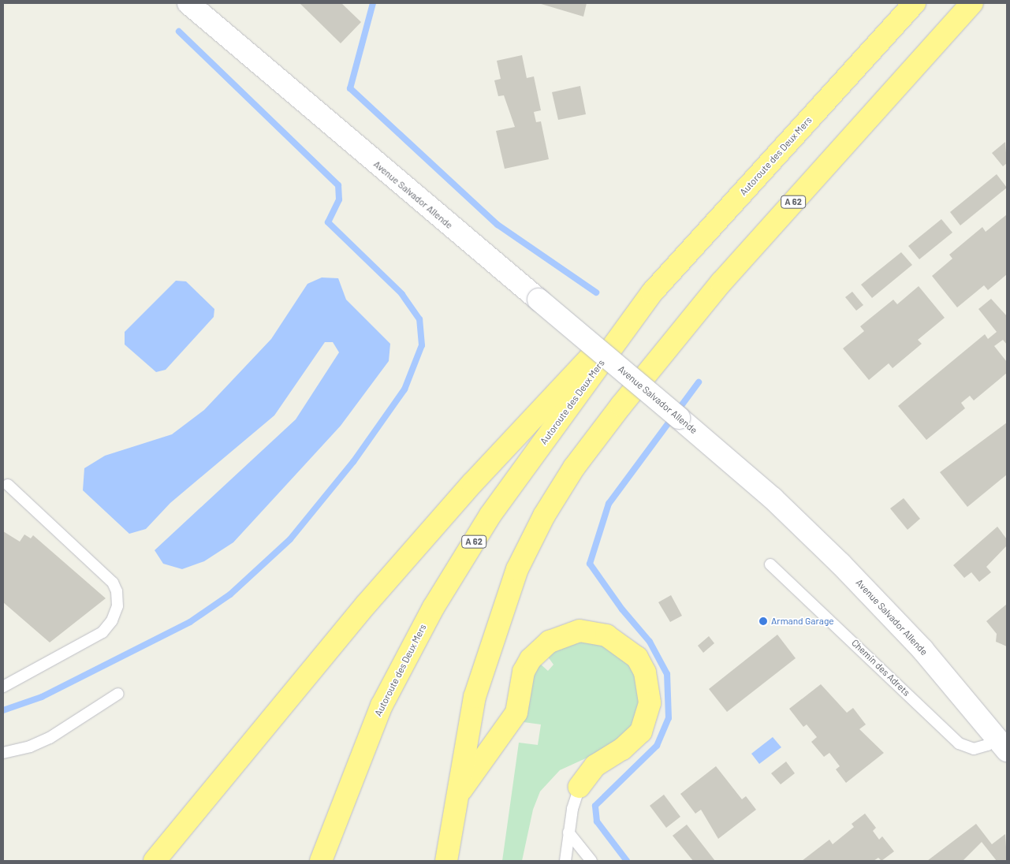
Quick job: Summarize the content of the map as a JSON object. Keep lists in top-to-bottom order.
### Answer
{
  "streets": {
    "highway": ["Autoroute des Deux Mers", "A 62"],
    "street": ["Avenue Salvador Allende"],
    "lane": ["Chemin des Adrets"]
  },
  "crossings": [
    ["Avenue Salvador Allende", "Chemin des Adrets"]
  ],
  "places": ["Armand Garage"]
}
